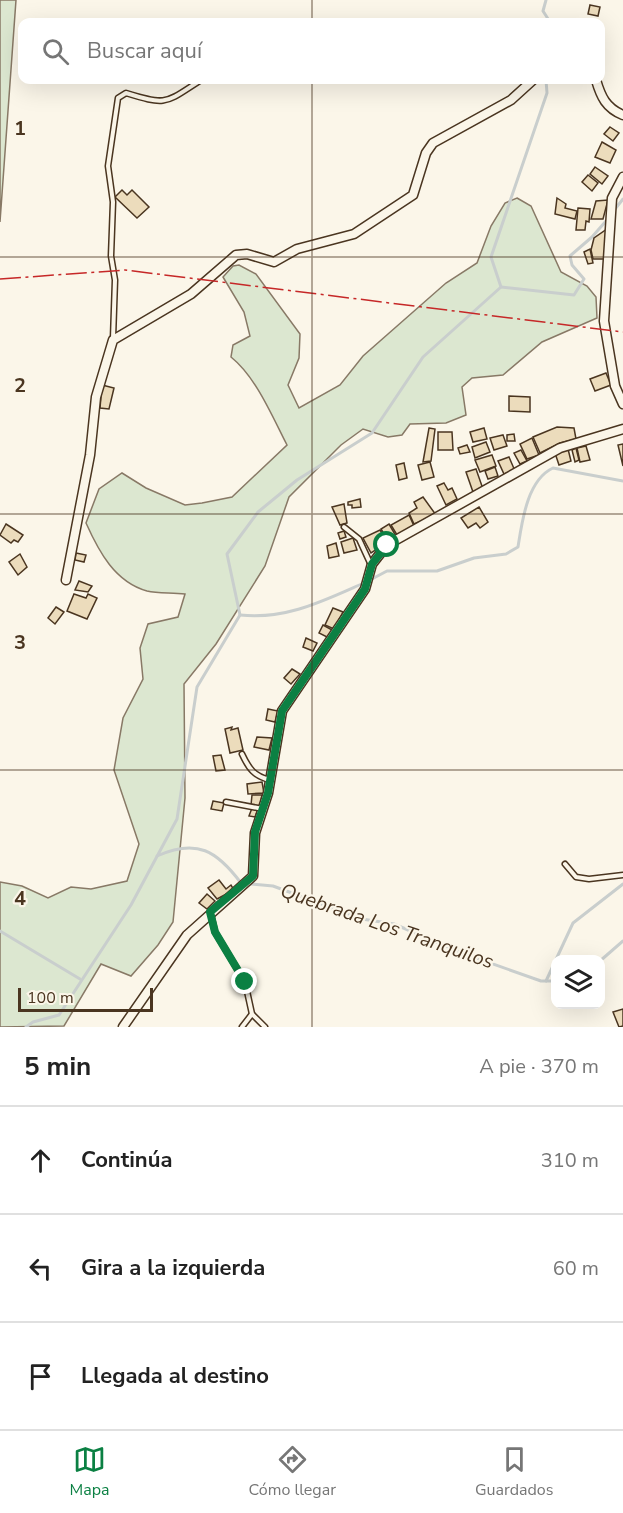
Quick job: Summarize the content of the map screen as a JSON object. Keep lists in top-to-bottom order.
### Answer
{
  "water": ["Quebrada Los Tranquilos"],
  "scale_bar": "100 m",
  "page": {
    "search": "Buscar aquí",
    "scale": "100 m",
    "heading": ["5 min", "A pie · 370 m"],
    "list": [
      ["Continúa", "310 m"],
      ["Gira a la izquierda", "60 m"],
      "Llegada al destino"
    ],
    "nav": ["Mapa", "Cómo llegar", "Guardados"]
  },
  "grid": {
    "rows": [
      "1",
      "2",
      "3",
      "4"
    ]
  }
}
